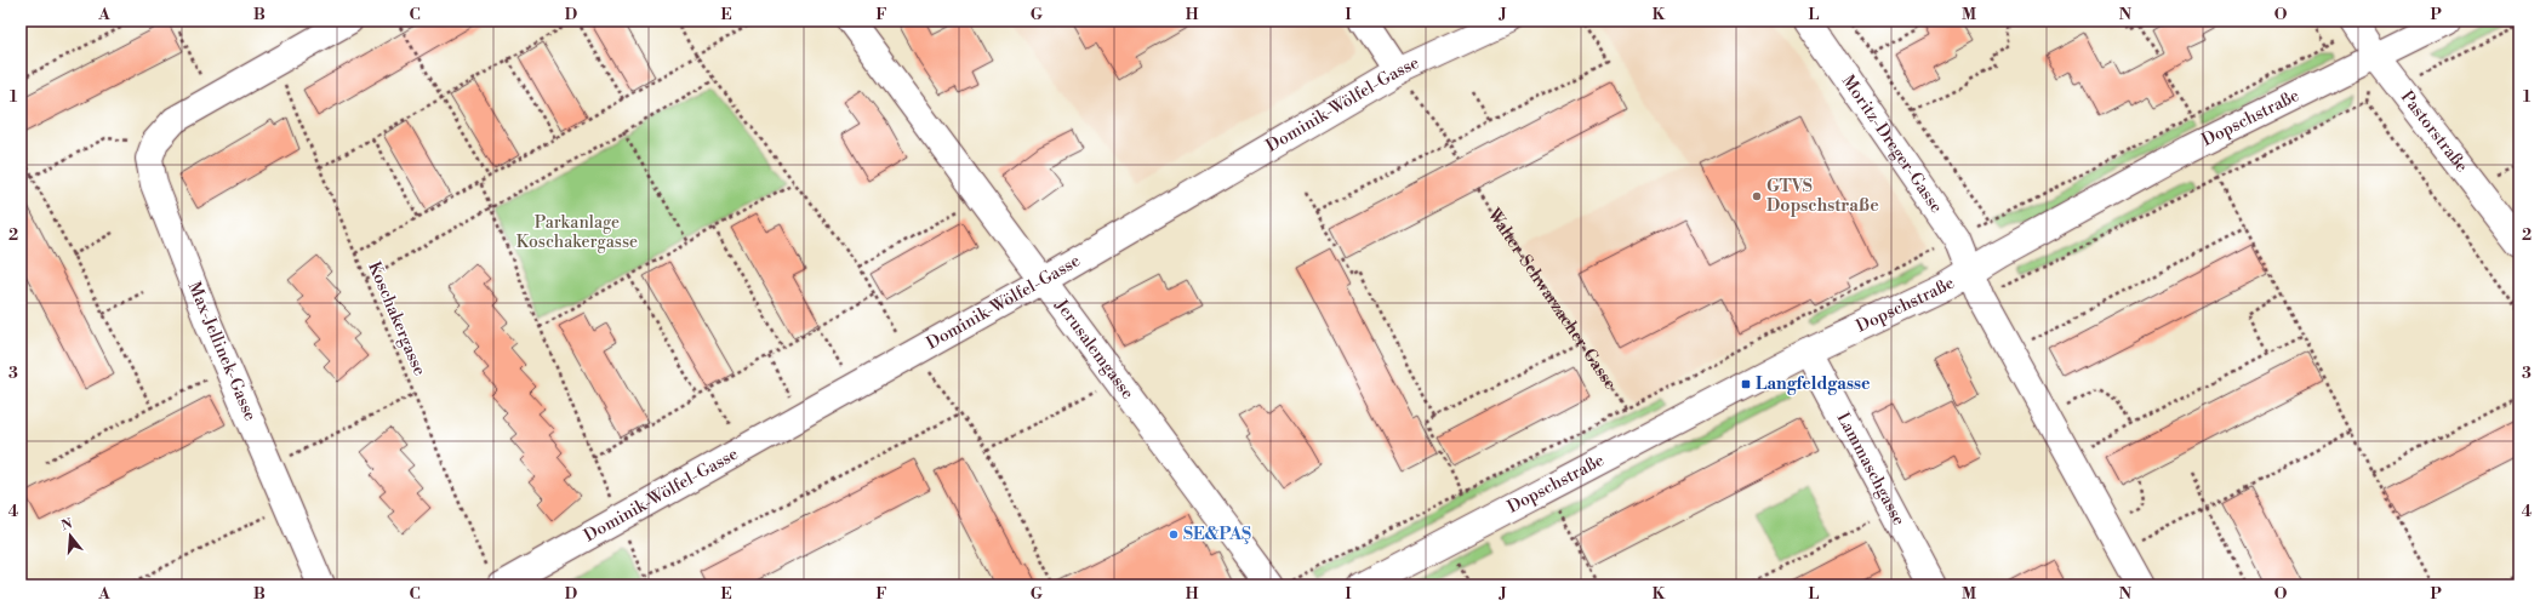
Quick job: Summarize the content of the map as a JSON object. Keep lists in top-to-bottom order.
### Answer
{
  "streets": {
    "street": [
      "Dominik-Wölfel-Gasse",
      "Dopschstraße",
      "Pastorstraße",
      "Moritz-Dreger-Gasse",
      "Jerusalemgasse",
      "Max-Jellinek-Gasse",
      "Lammaschgasse"
    ],
    "path": ["Walter-Schwarzacher-Gasse", "Koschakergasse"]
  },
  "crossings": [
    ["Dominik-Wölfel-Gasse", "Koschakergasse"],
    ["Dominik-Wölfel-Gasse", "Jerusalemgasse"],
    ["Dopschstraße", "Pastorstraße"],
    ["Dopschstraße", "Moritz-Dreger-Gasse"],
    ["Dopschstraße", "Lammaschgasse"],
    ["Koschakergasse", "Max-Jellinek-Gasse"]
  ],
  "parks": ["Parkanlage Koschakergasse"],
  "places": {
    "other": ["GTVS Dopschstraße", "SE&PAŞ"],
    "transit": ["Langfeldgasse"]
  },
  "north": "top",
  "grid": {
    "columns": [
      "A",
      "B",
      "C",
      "D",
      "E",
      "F",
      "G",
      "H",
      "I",
      "J",
      "K",
      "L",
      "M",
      "N",
      "O",
      "P"
    ],
    "rows": [
      "1",
      "2",
      "3",
      "4"
    ]
  }
}
